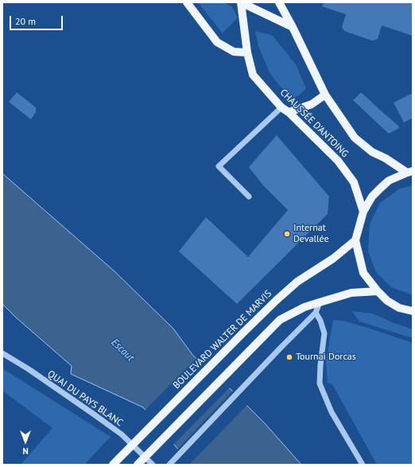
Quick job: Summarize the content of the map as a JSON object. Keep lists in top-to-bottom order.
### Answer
{
  "streets": {
    "main road": ["CHAUSSÉE D'ANTOING", "BOULEVARD WALTER DE MARVIS"],
    "street": ["QUAI DU PAYS BLANC"]
  },
  "water": ["Escaut"],
  "places": ["Internat Devallée", "Tournai Dorcas"],
  "scale_bar": "20 m",
  "north": "bottom"
}
